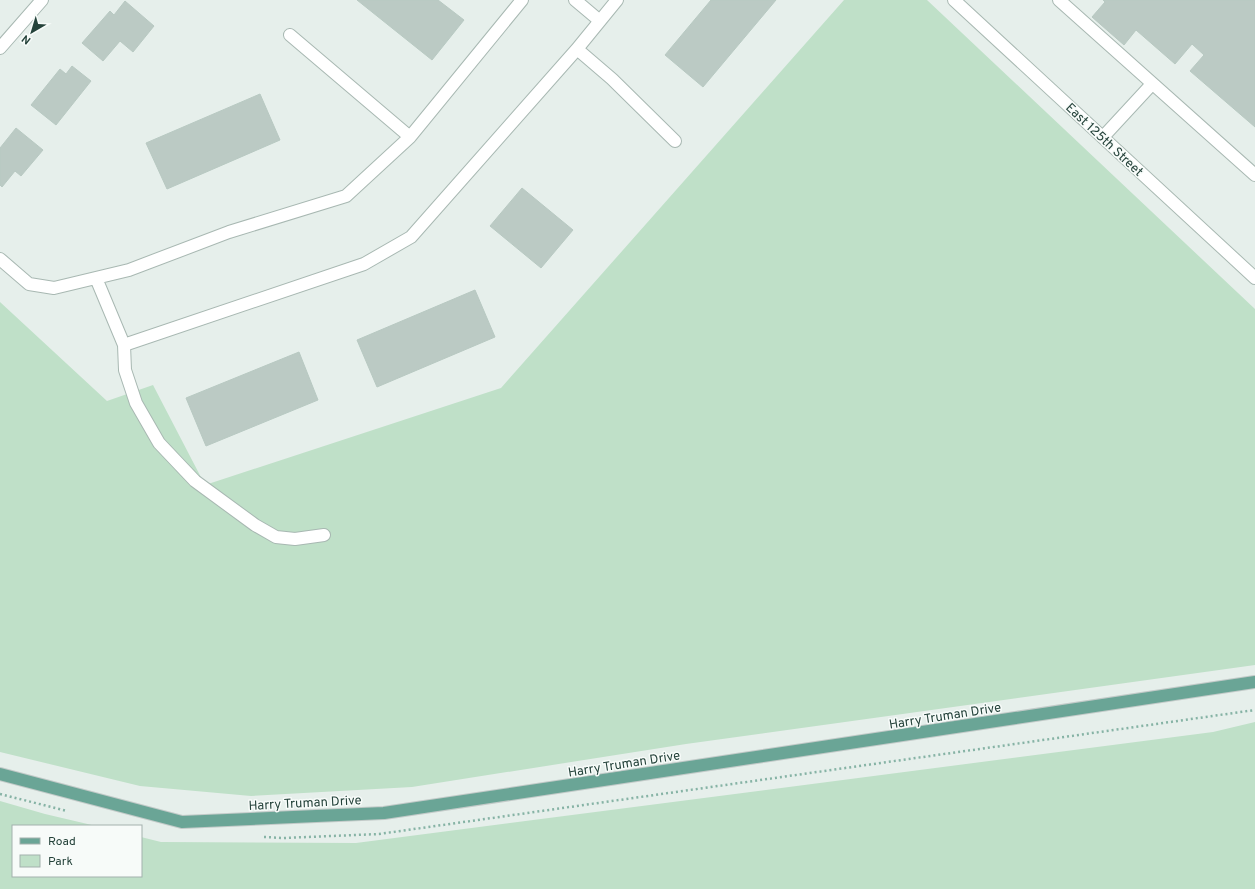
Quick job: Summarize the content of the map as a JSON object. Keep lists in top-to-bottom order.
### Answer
{
  "streets": {
    "main road": ["Harry Truman Drive"],
    "street": ["East 125th Street"]
  },
  "legend": ["Road", "Park"],
  "north": "bottom left"
}
